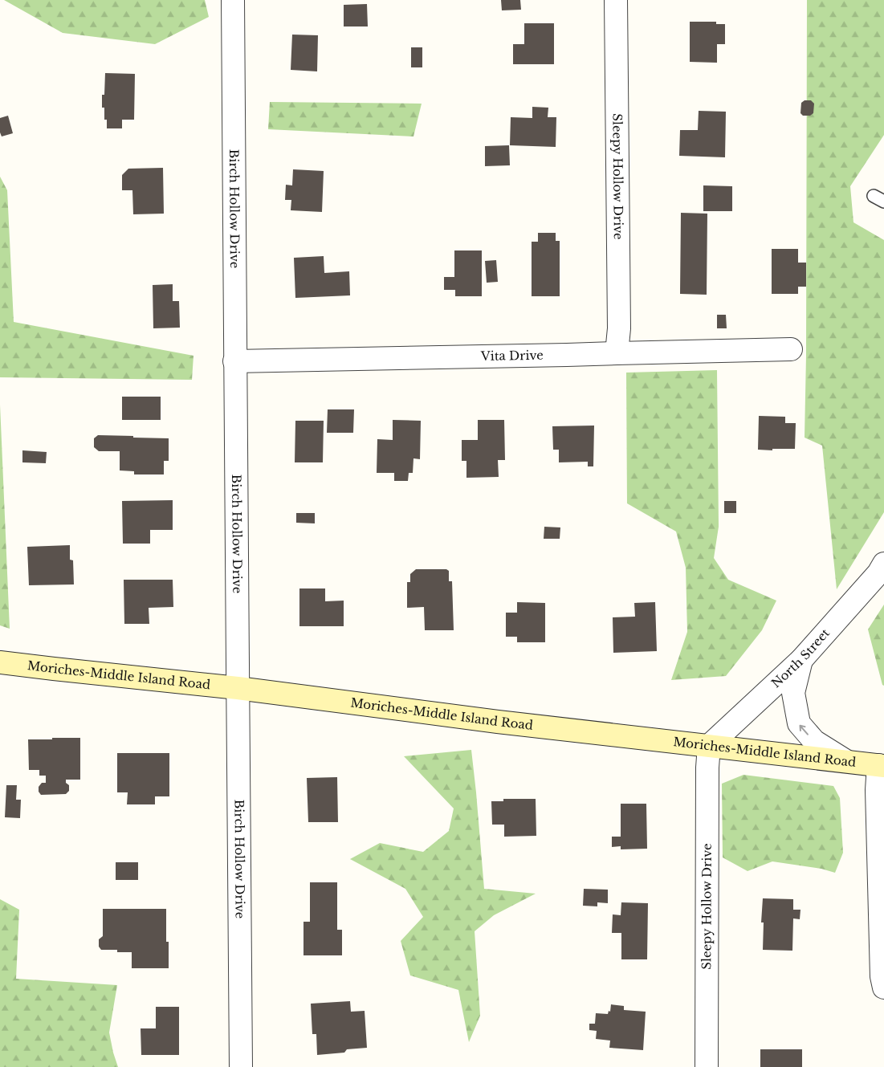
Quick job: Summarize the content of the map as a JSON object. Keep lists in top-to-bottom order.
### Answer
{
  "streets": {
    "main road": ["Moriches-Middle Island Road"],
    "street": [
      "Sleepy Hollow Drive",
      "Birch Hollow Drive",
      "Vita Drive",
      "North Street"
    ]
  },
  "crossings": [
    ["Sleepy Hollow Drive", "Vita Drive"],
    ["Sleepy Hollow Drive", "North Street"],
    ["Sleepy Hollow Drive", "Moriches-Middle Island Road"],
    ["Birch Hollow Drive", "Vita Drive"],
    ["Birch Hollow Drive", "Moriches-Middle Island Road"],
    ["North Street", "Moriches-Middle Island Road"]
  ]
}
